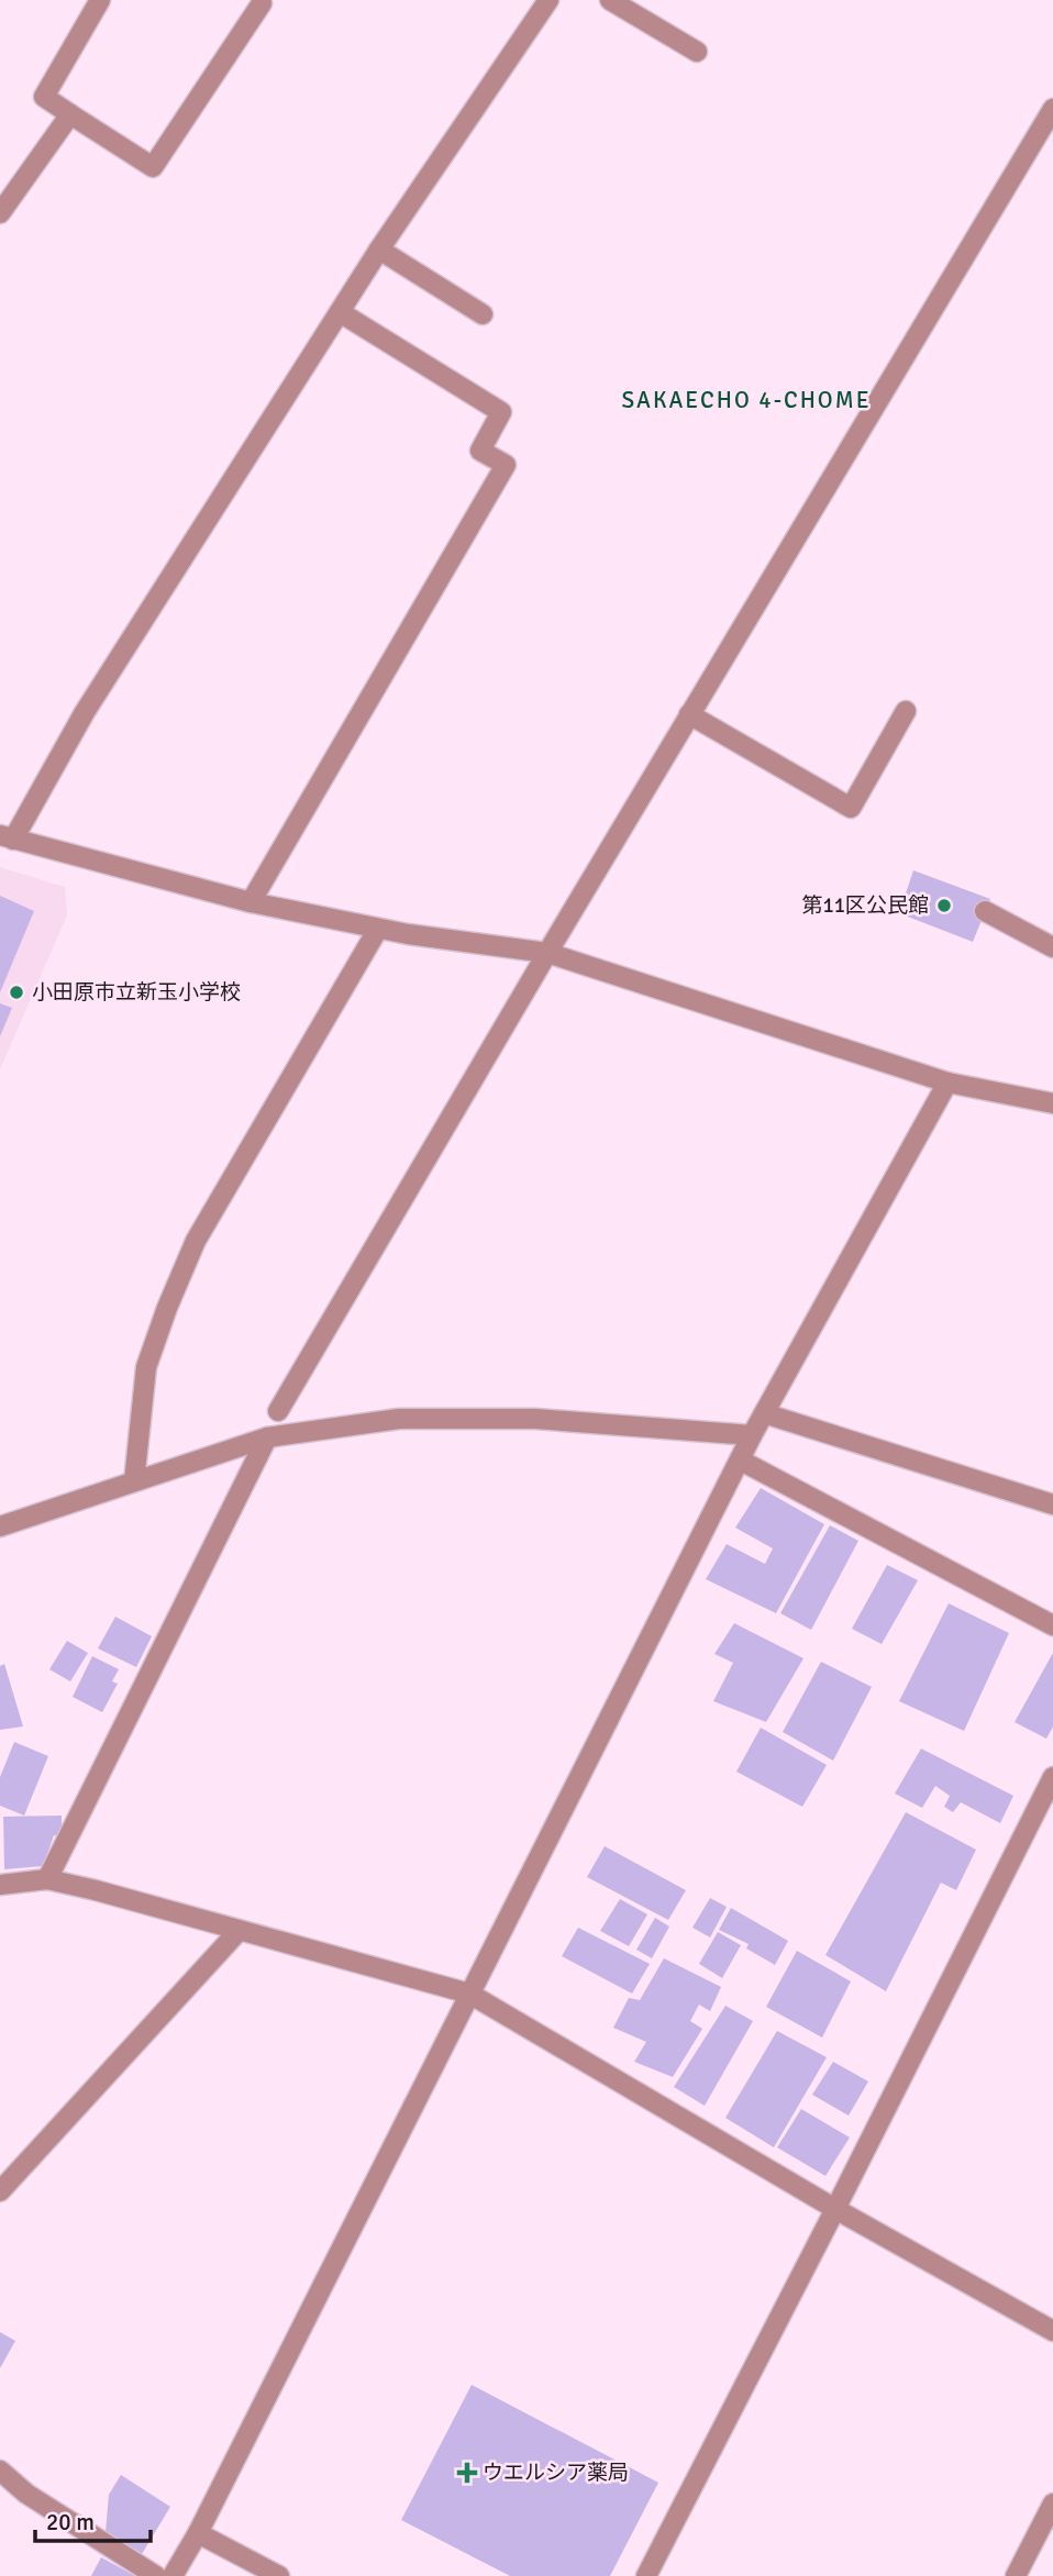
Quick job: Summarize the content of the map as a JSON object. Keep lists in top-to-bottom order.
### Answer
{
  "districts": ["SAKAECHO 4-CHOME"],
  "places": {
    "other": ["第11区公民館", "小田原市立新玉小学校"],
    "health": ["ウエルシア薬局"]
  },
  "scale_bar": "20 m"
}
